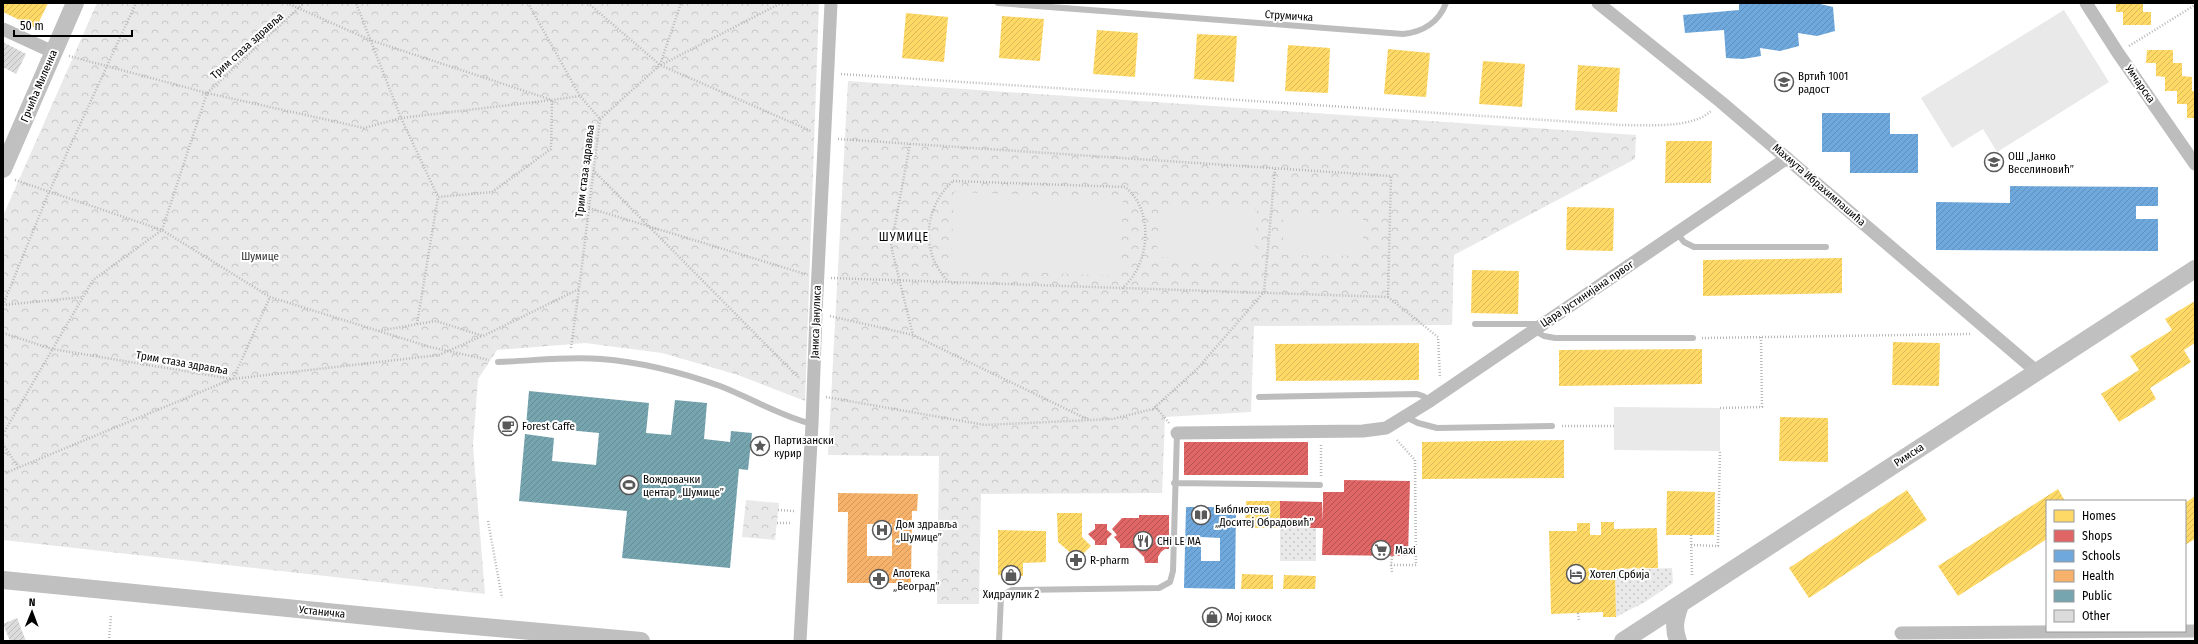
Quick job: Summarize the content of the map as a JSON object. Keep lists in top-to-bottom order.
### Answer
{
  "streets": {
    "street": [
      "Умчарска",
      "Грчића Миленка",
      "Махмута Ибрахимпашића",
      "Цара Јустинијана првог",
      "Јаниса Јанулиса",
      "Римска",
      "Устаничка"
    ],
    "lane": ["Струмичка"],
    "path": ["Трим стаза здравља"]
  },
  "crossings": [
    ["Махмута Ибрахимпашића", "Цара Јустинијана првог"],
    ["Махмута Ибрахимпашића", "Римска"]
  ],
  "districts": ["ШУМИЦЕ"],
  "parks": ["Шумице"],
  "places": {
    "school or university": ["Вртић 1001 радост", "ОШ „Јанко Веселиновић”"],
    "cafe": ["Forest Caffe"],
    "place": ["Партизански курир"],
    "sports": ["Вождовачки центар „Шумице”"],
    "library": ["Библиотека „Доситеј Обрадовић”"],
    "hospital": ["Дом здравља „Шумице”"],
    "restaurant": ["CHi LE MA"],
    "supermarket": ["Maxi"],
    "pharmacy": ["R-pharm", "Апотека „Београд”"],
    "hotel": ["Хотел Србија"],
    "shop": ["Хидраулик 2", "Мој киоск"]
  },
  "legend": [
    "Homes",
    "Shops",
    "Schools",
    "Health",
    "Public",
    "Other"
  ],
  "scale_bar": "50 m",
  "north": "top"
}
